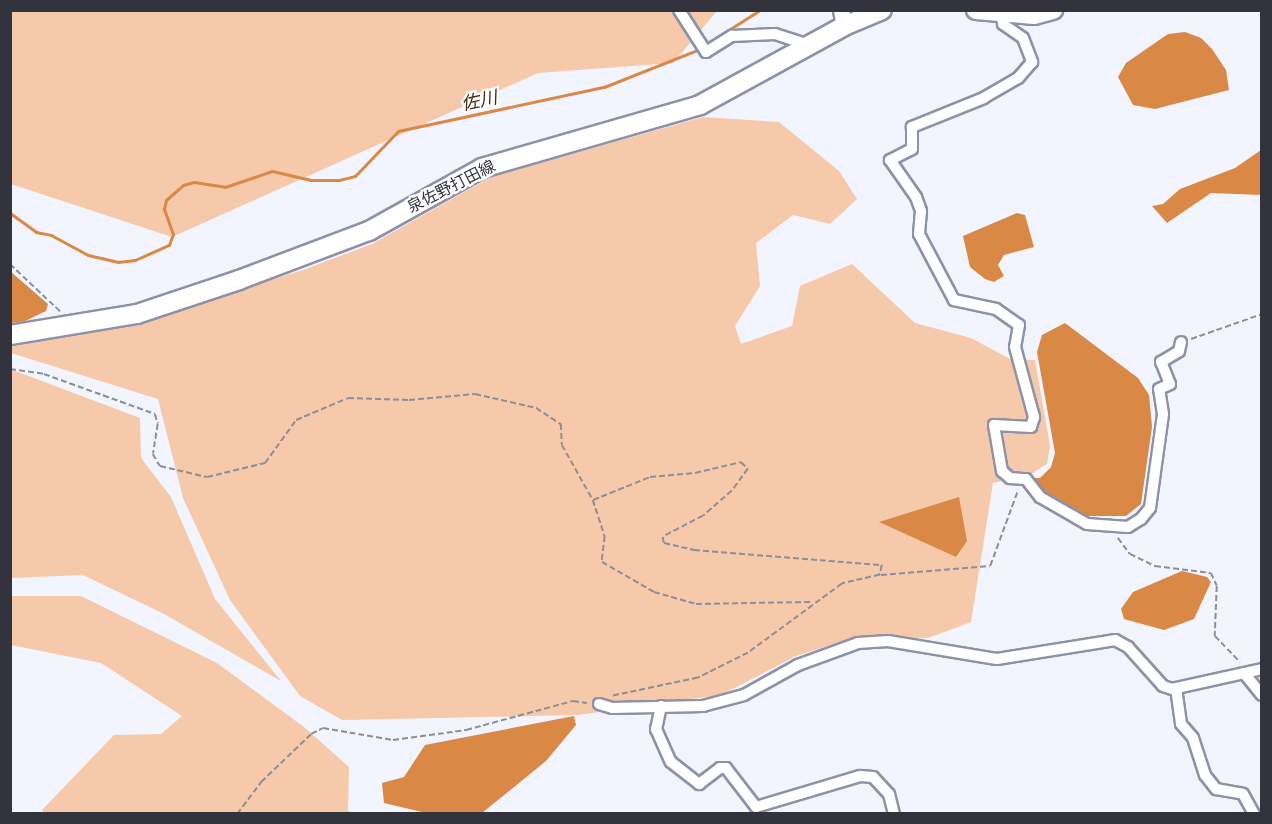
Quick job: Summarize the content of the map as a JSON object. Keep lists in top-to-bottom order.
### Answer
{
  "streets": {
    "main road": ["泉佐野打田線"]
  },
  "water": ["佐川"]
}
